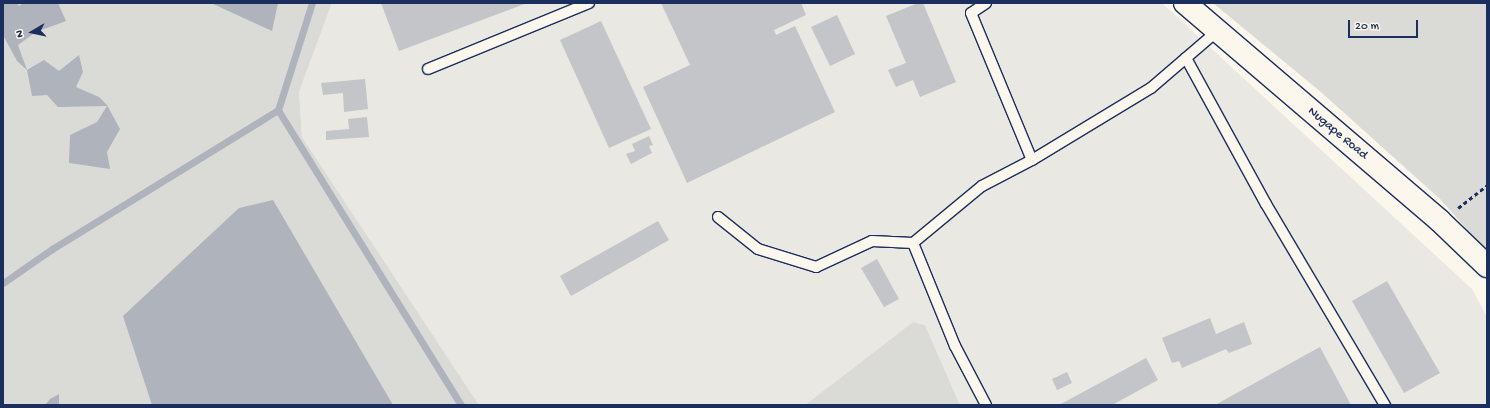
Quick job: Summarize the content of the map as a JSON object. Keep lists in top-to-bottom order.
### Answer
{
  "streets": {
    "main road": ["Nugape Road"]
  },
  "scale_bar": "20 m",
  "north": "left"
}
